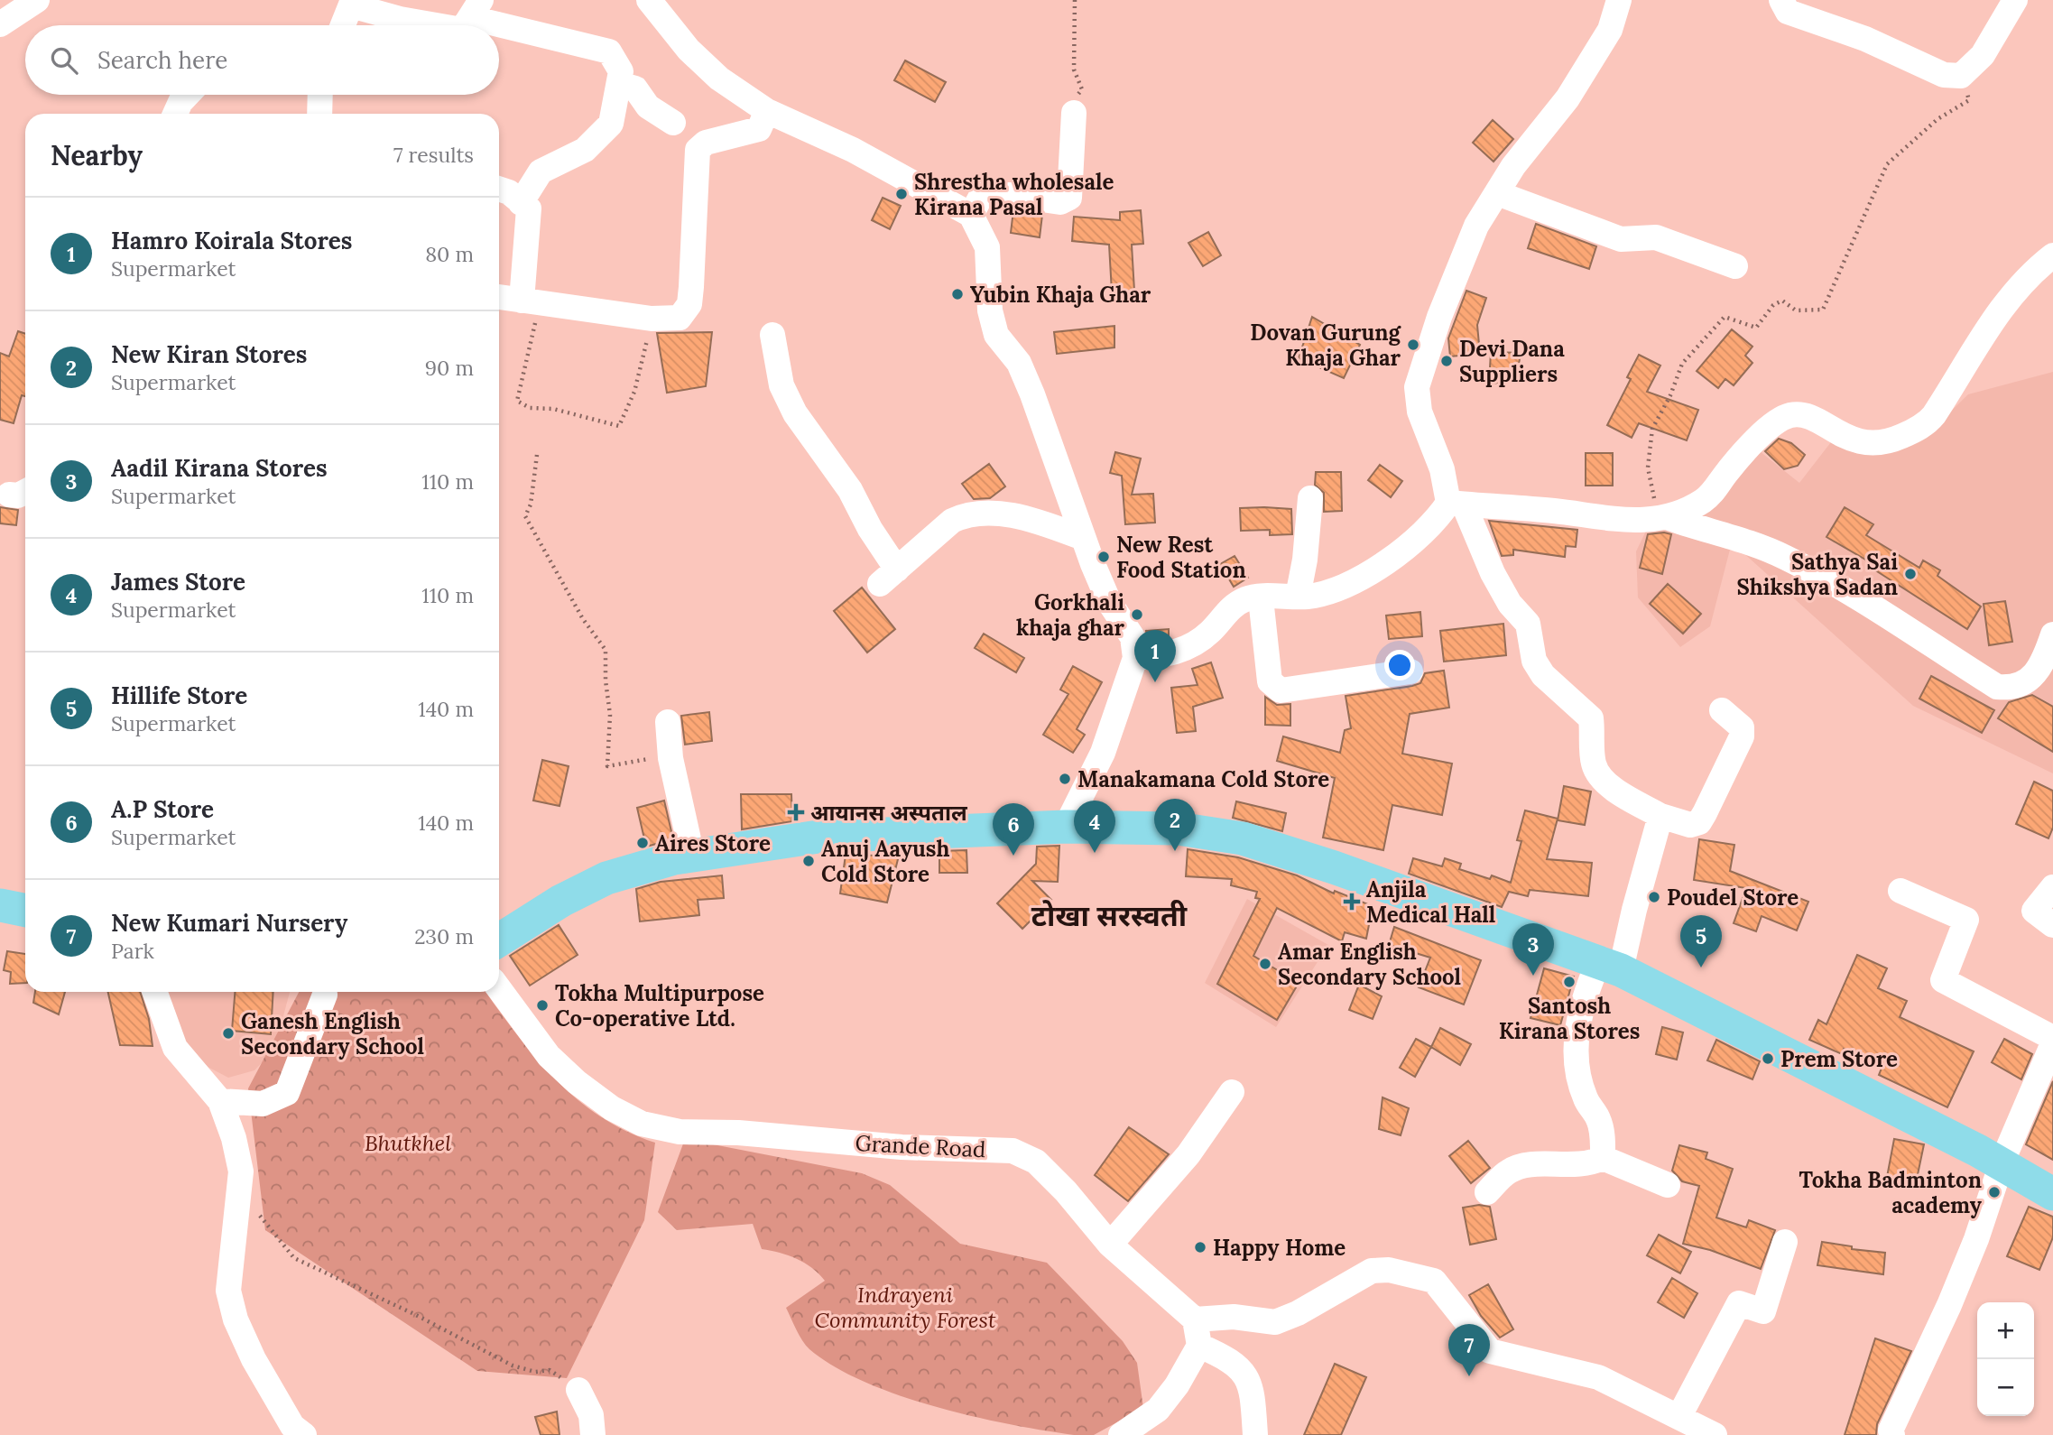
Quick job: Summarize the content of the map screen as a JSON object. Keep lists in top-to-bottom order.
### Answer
{
  "streets": {
    "street": ["Grande Road"]
  },
  "districts": ["टोखा सरस्वती"],
  "parks": ["Bhutkhel", "Indrayeni Community Forest"],
  "places": {
    "other": [
      "Shrestha wholesale Kirana Pasal",
      "Yubin Khaja Ghar",
      "Dovan Gurung Khaja Ghar",
      "Devi Dana Suppliers",
      "New Rest Food Station",
      "Sathya Sai Shikshya Sadan",
      "Gorkhali khaja ghar",
      "Manakamana Cold Store",
      "Aires Store",
      "Anuj Aayush Cold Store",
      "Poudel Store",
      "Amar English Secondary School",
      "Santosh Kirana Stores",
      "Tokha Multipurpose Co-operative Ltd.",
      "Ganesh English Secondary School",
      "Prem Store",
      "Tokha Badminton academy",
      "Happy Home"
    ],
    "health": ["आयानस अस्पताल", "Anjila Medical Hall"]
  },
  "page": {
    "search": "Search here",
    "heading": ["Nearby", "7 results"],
    "list": [
      {
        "mark": "1",
        "name": "Hamro Koirala Stores",
        "note": "Supermarket",
        "value": "80 m"
      },
      {
        "mark": "2",
        "name": "New Kiran Stores",
        "note": "Supermarket",
        "value": "90 m"
      },
      {
        "mark": "3",
        "name": "Aadil Kirana Stores",
        "note": "Supermarket",
        "value": "110 m"
      },
      {
        "mark": "4",
        "name": "James Store",
        "note": "Supermarket",
        "value": "110 m"
      },
      {
        "mark": "5",
        "name": "Hillife Store",
        "note": "Supermarket",
        "value": "140 m"
      },
      {
        "mark": "6",
        "name": "A.P Store",
        "note": "Supermarket",
        "value": "140 m"
      },
      {
        "mark": "7",
        "name": "New Kumari Nursery",
        "note": "Park",
        "value": "230 m"
      }
    ],
    "pins": [
      "1",
      "2",
      "4",
      "6",
      "5",
      "3",
      "7"
    ],
    "map_buttons": ["+", "−"]
  }
}
